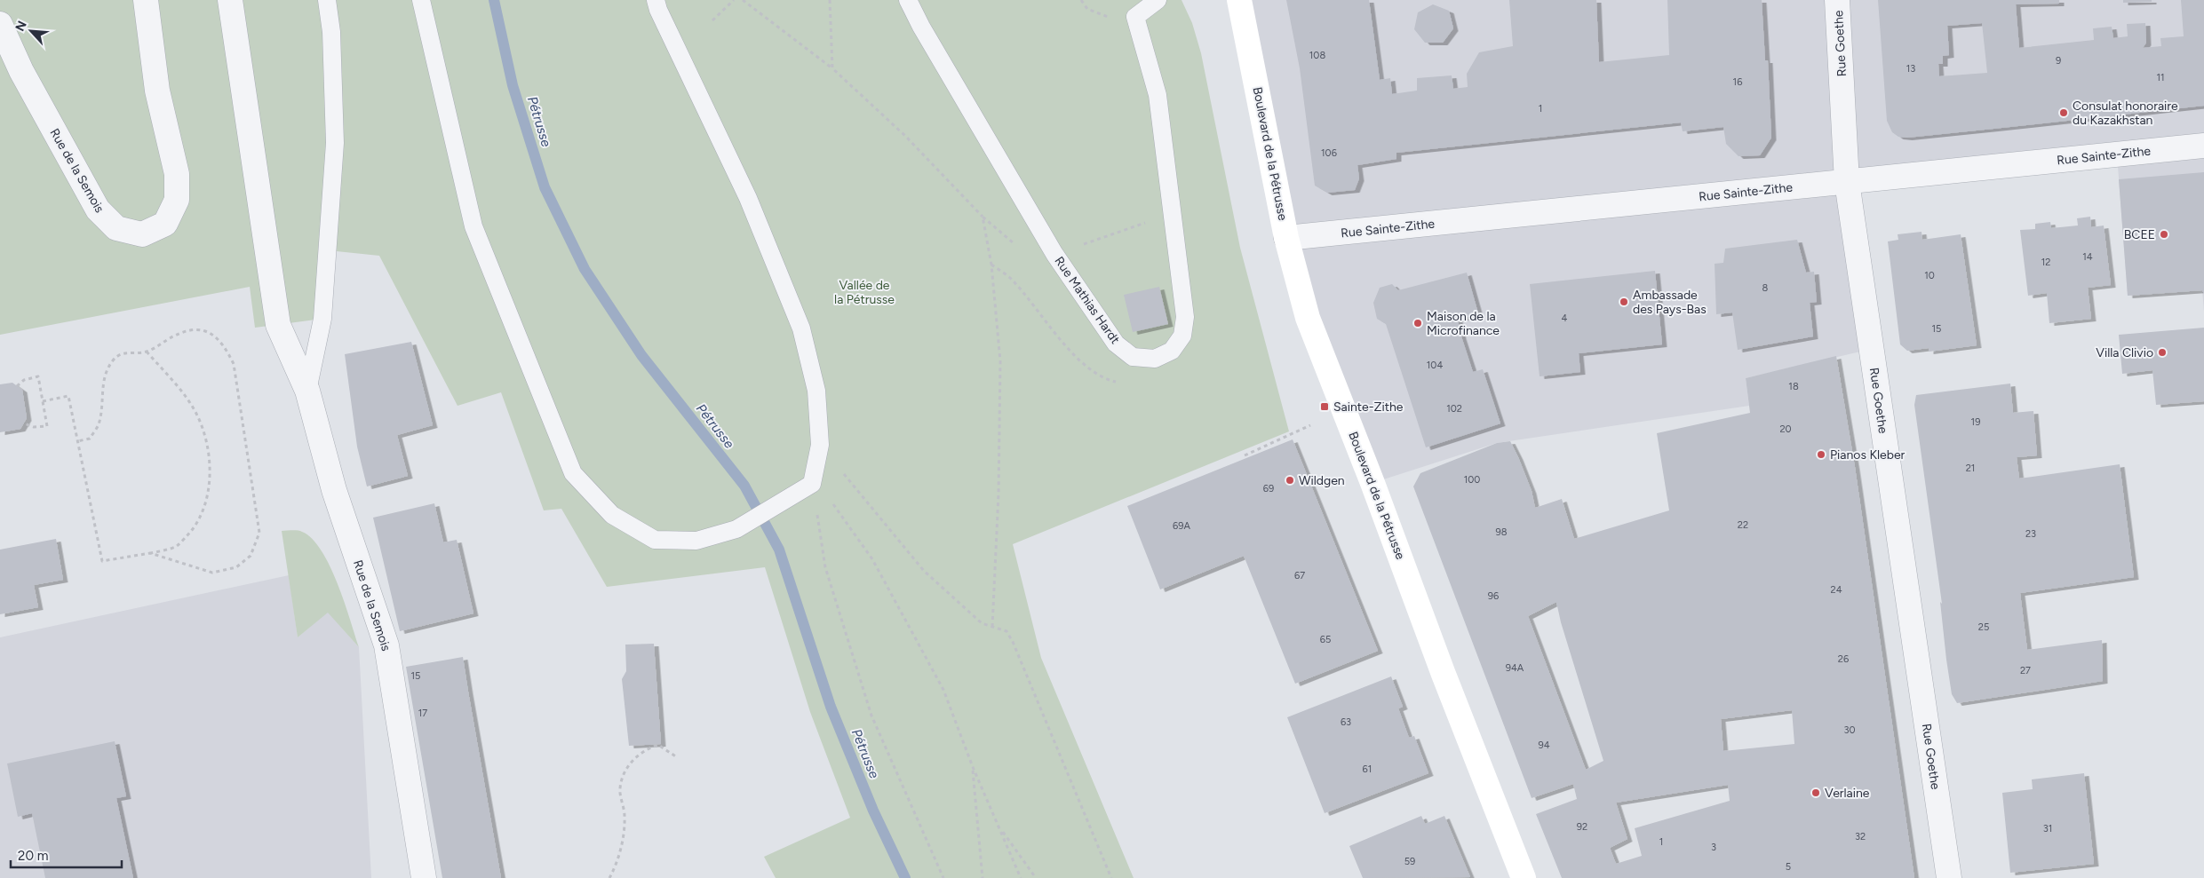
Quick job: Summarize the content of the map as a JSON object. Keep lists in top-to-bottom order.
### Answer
{
  "streets": {
    "main road": ["Boulevard de la Pétrusse"],
    "street": ["Rue Goethe", "Rue Sainte-Zithe", "Rue de la Semois"],
    "lane": ["Rue Mathias Hardt"]
  },
  "crossings": [
    ["Rue Goethe", "Rue Sainte-Zithe"],
    ["Boulevard de la Pétrusse", "Rue Sainte-Zithe"]
  ],
  "water": ["Pétrusse"],
  "parks": ["Vallée de la Pétrusse"],
  "places": {
    "other": [
      "Consulat honoraire du Kazakhstan",
      "BCEE",
      "Ambassade des Pays-Bas",
      "Maison de la Microfinance",
      "Villa Clivio",
      "Pianos Kleber",
      "Wildgen",
      "Verlaine"
    ],
    "transit": ["Sainte-Zithe"]
  },
  "house_numbers": [
    "108",
    "9",
    "13",
    "11",
    "16",
    "1",
    "106",
    "14",
    "12",
    "10",
    "8",
    "4",
    "15",
    "104",
    "18",
    "102",
    "19",
    "20",
    "21",
    "100",
    "69",
    "22",
    "69A",
    "98",
    "23",
    "67",
    "24",
    "96",
    "25",
    "65",
    "26",
    "94A",
    "27",
    "15",
    "17",
    "63",
    "30",
    "94",
    "61",
    "92",
    "31",
    "32",
    "1",
    "3",
    "59",
    "5"
  ],
  "scale_bar": "20 m",
  "north": "top left"
}
